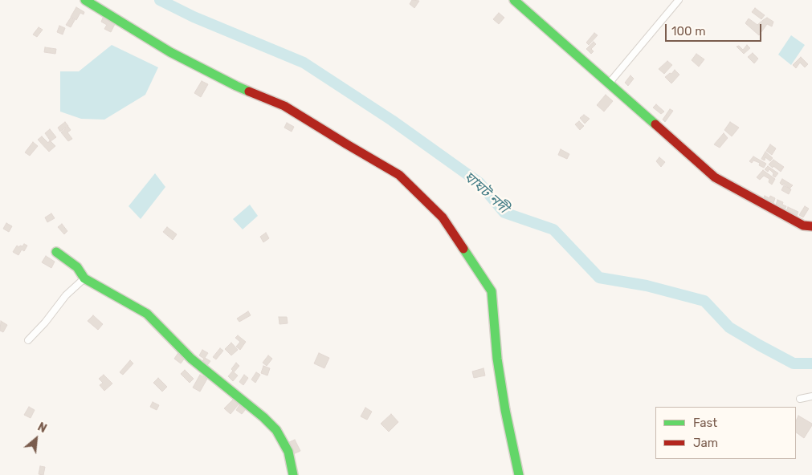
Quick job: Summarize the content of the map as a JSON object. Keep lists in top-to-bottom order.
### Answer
{
  "water": ["ঘাঘট নদী"],
  "legend": ["Fast", "Jam"],
  "scale_bar": "100 m",
  "north": "top right"
}
